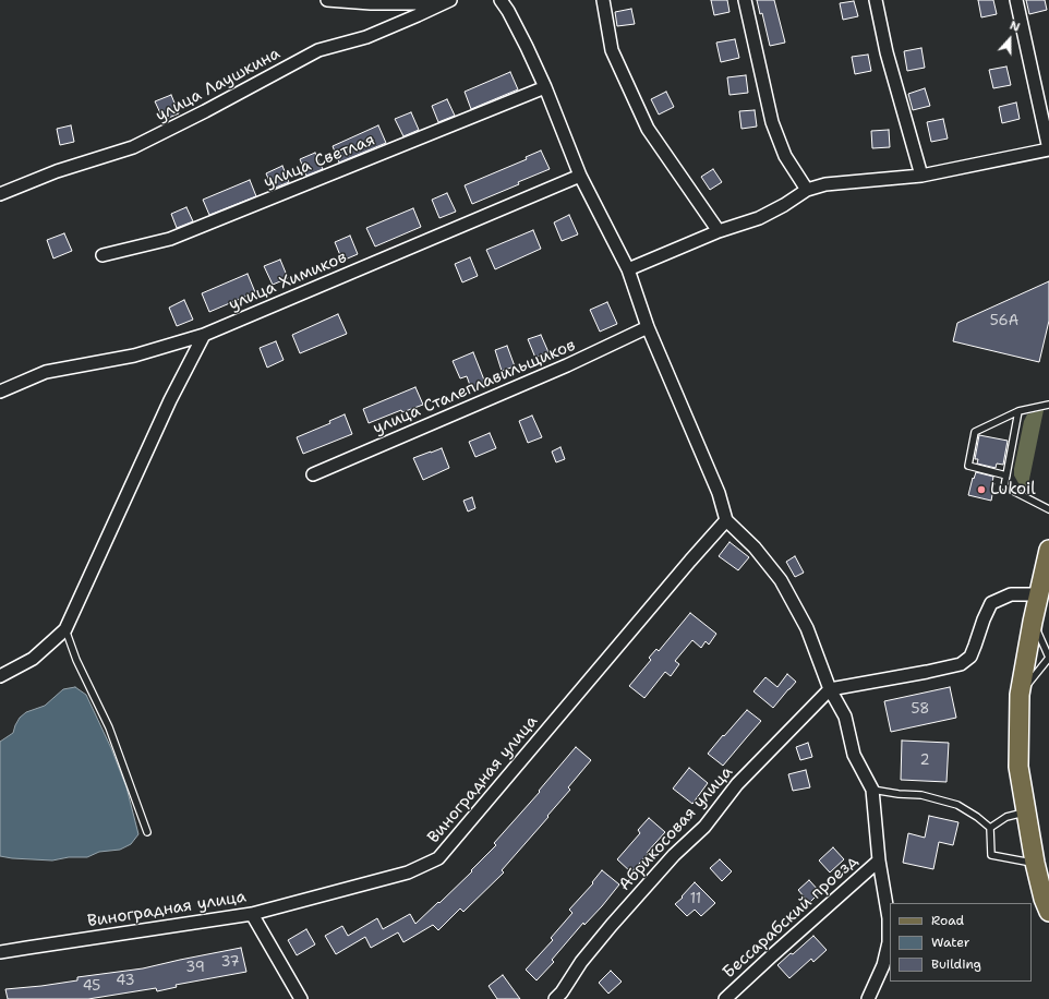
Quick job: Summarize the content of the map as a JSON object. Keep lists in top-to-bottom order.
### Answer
{
  "streets": {
    "street": [
      "улица Лаушкина",
      "улица Светлая",
      "улица Химиков",
      "улица Сталеплавильщиков",
      "Виноградная улица",
      "Абрикосовая улица",
      "Бессарабский проезд"
    ]
  },
  "places": ["Lukoil"],
  "house_numbers": [
    "56А",
    "58",
    "2",
    "11",
    "37",
    "39",
    "43",
    "45"
  ],
  "legend": ["Road", "Water", "Building"],
  "north": "top"
}
